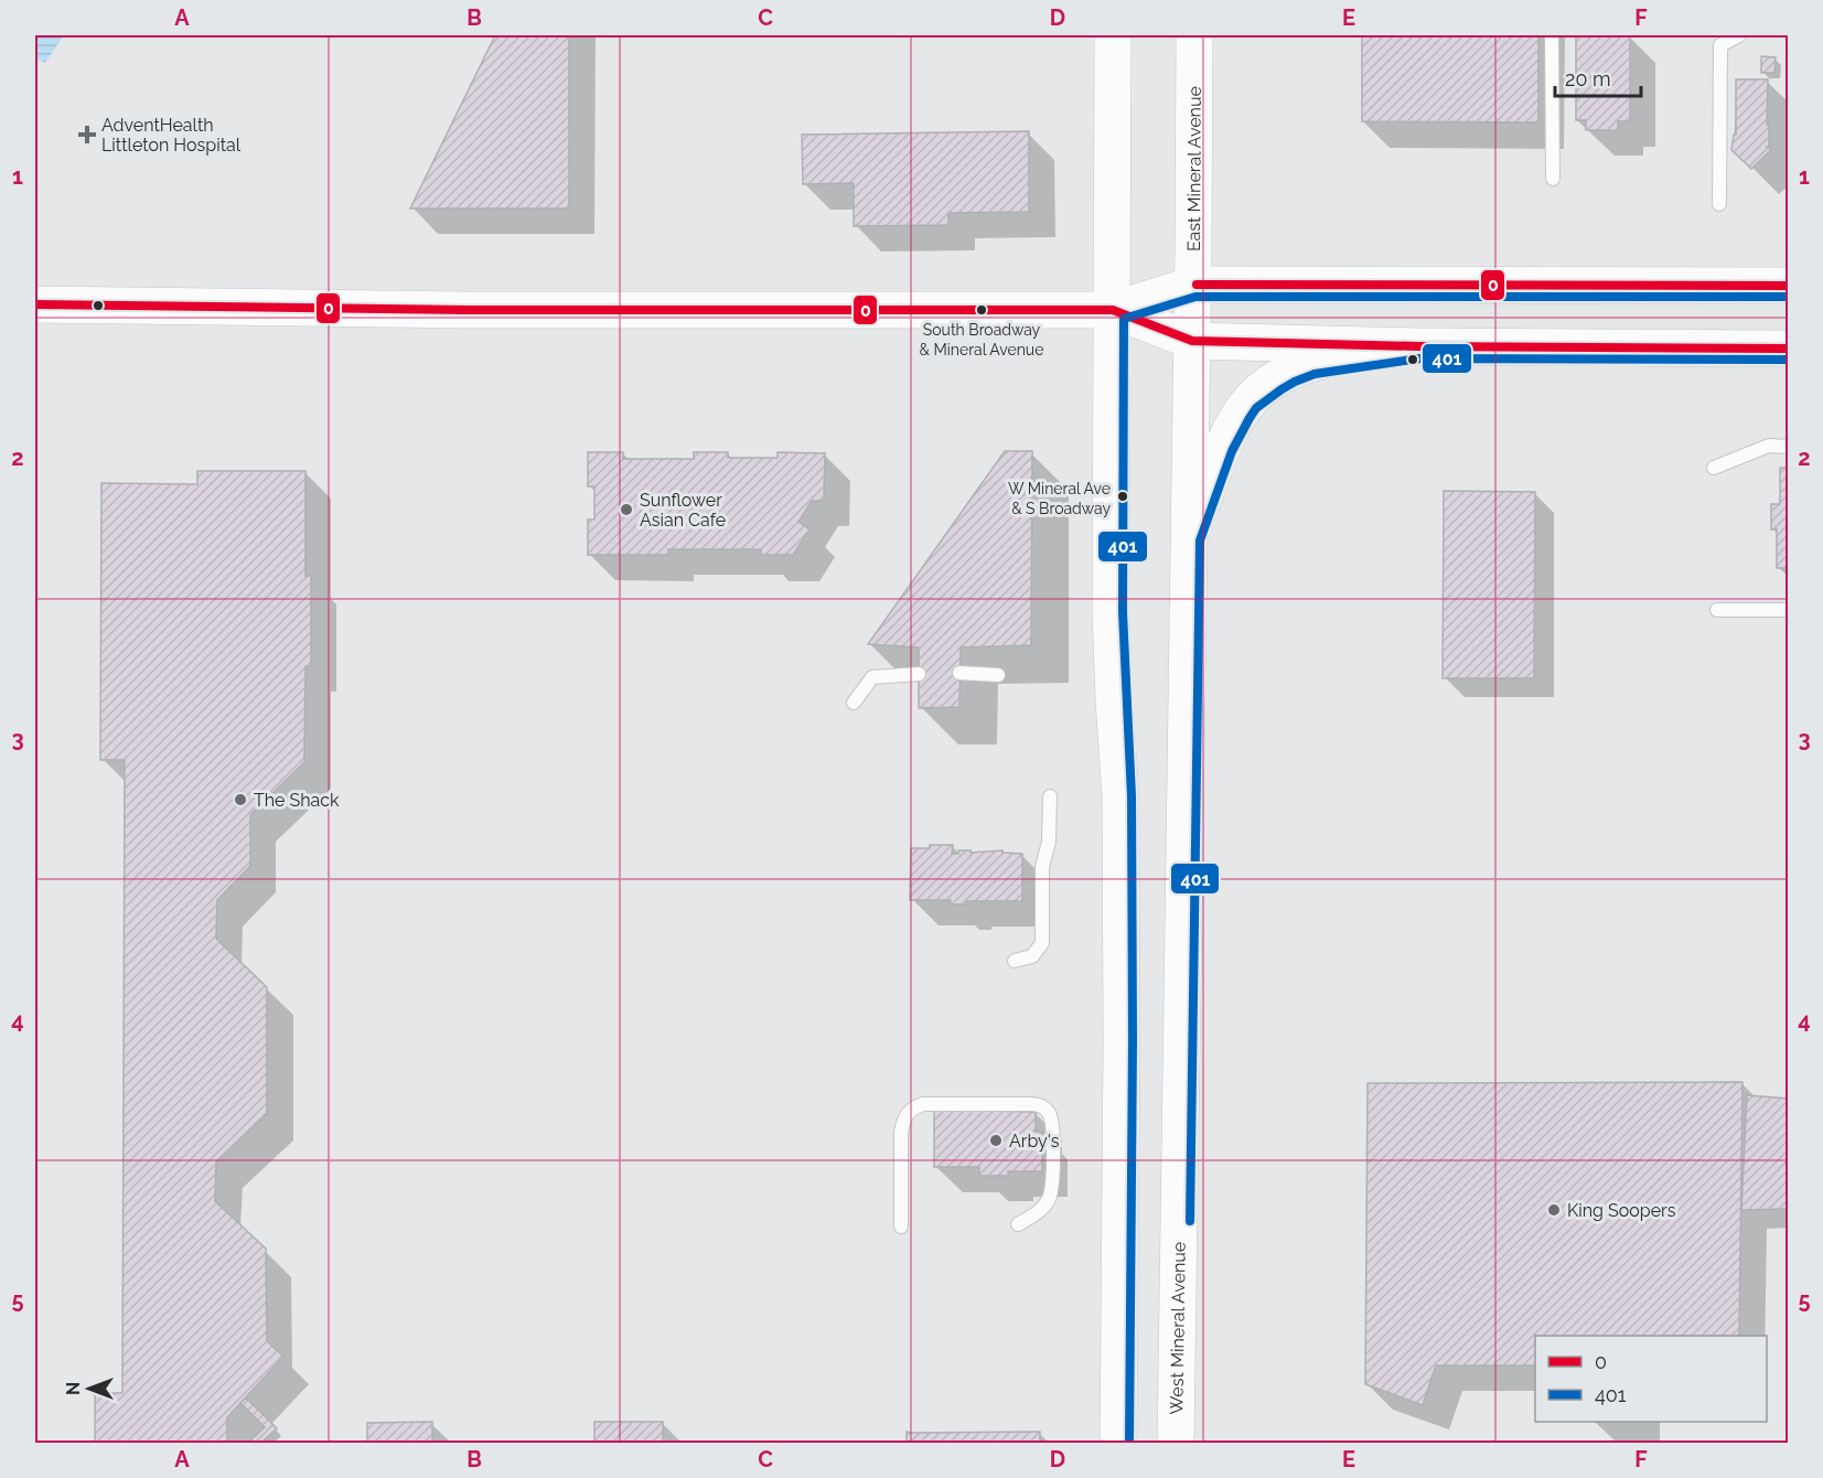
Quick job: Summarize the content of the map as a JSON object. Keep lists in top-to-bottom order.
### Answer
{
  "streets": {
    "main road": ["East Mineral Avenue", "West Mineral Avenue"]
  },
  "crossings": [
    ["East Mineral Avenue", "West Mineral Avenue"]
  ],
  "places": {
    "health": ["AdventHealth Littleton Hospital"],
    "other": [
      "South Broadway & Mineral Avenue",
      "W Mineral Ave & S Broadway",
      "Sunflower Asian Cafe",
      "The Shack",
      "Arby's",
      "King Soopers"
    ]
  },
  "lines": ["transit line 0", "transit line 401"],
  "legend": ["0", "401"],
  "scale_bar": "20 m",
  "north": "left",
  "grid": {
    "columns": [
      "A",
      "B",
      "C",
      "D",
      "E",
      "F"
    ],
    "rows": [
      "1",
      "2",
      "3",
      "4",
      "5"
    ]
  }
}
